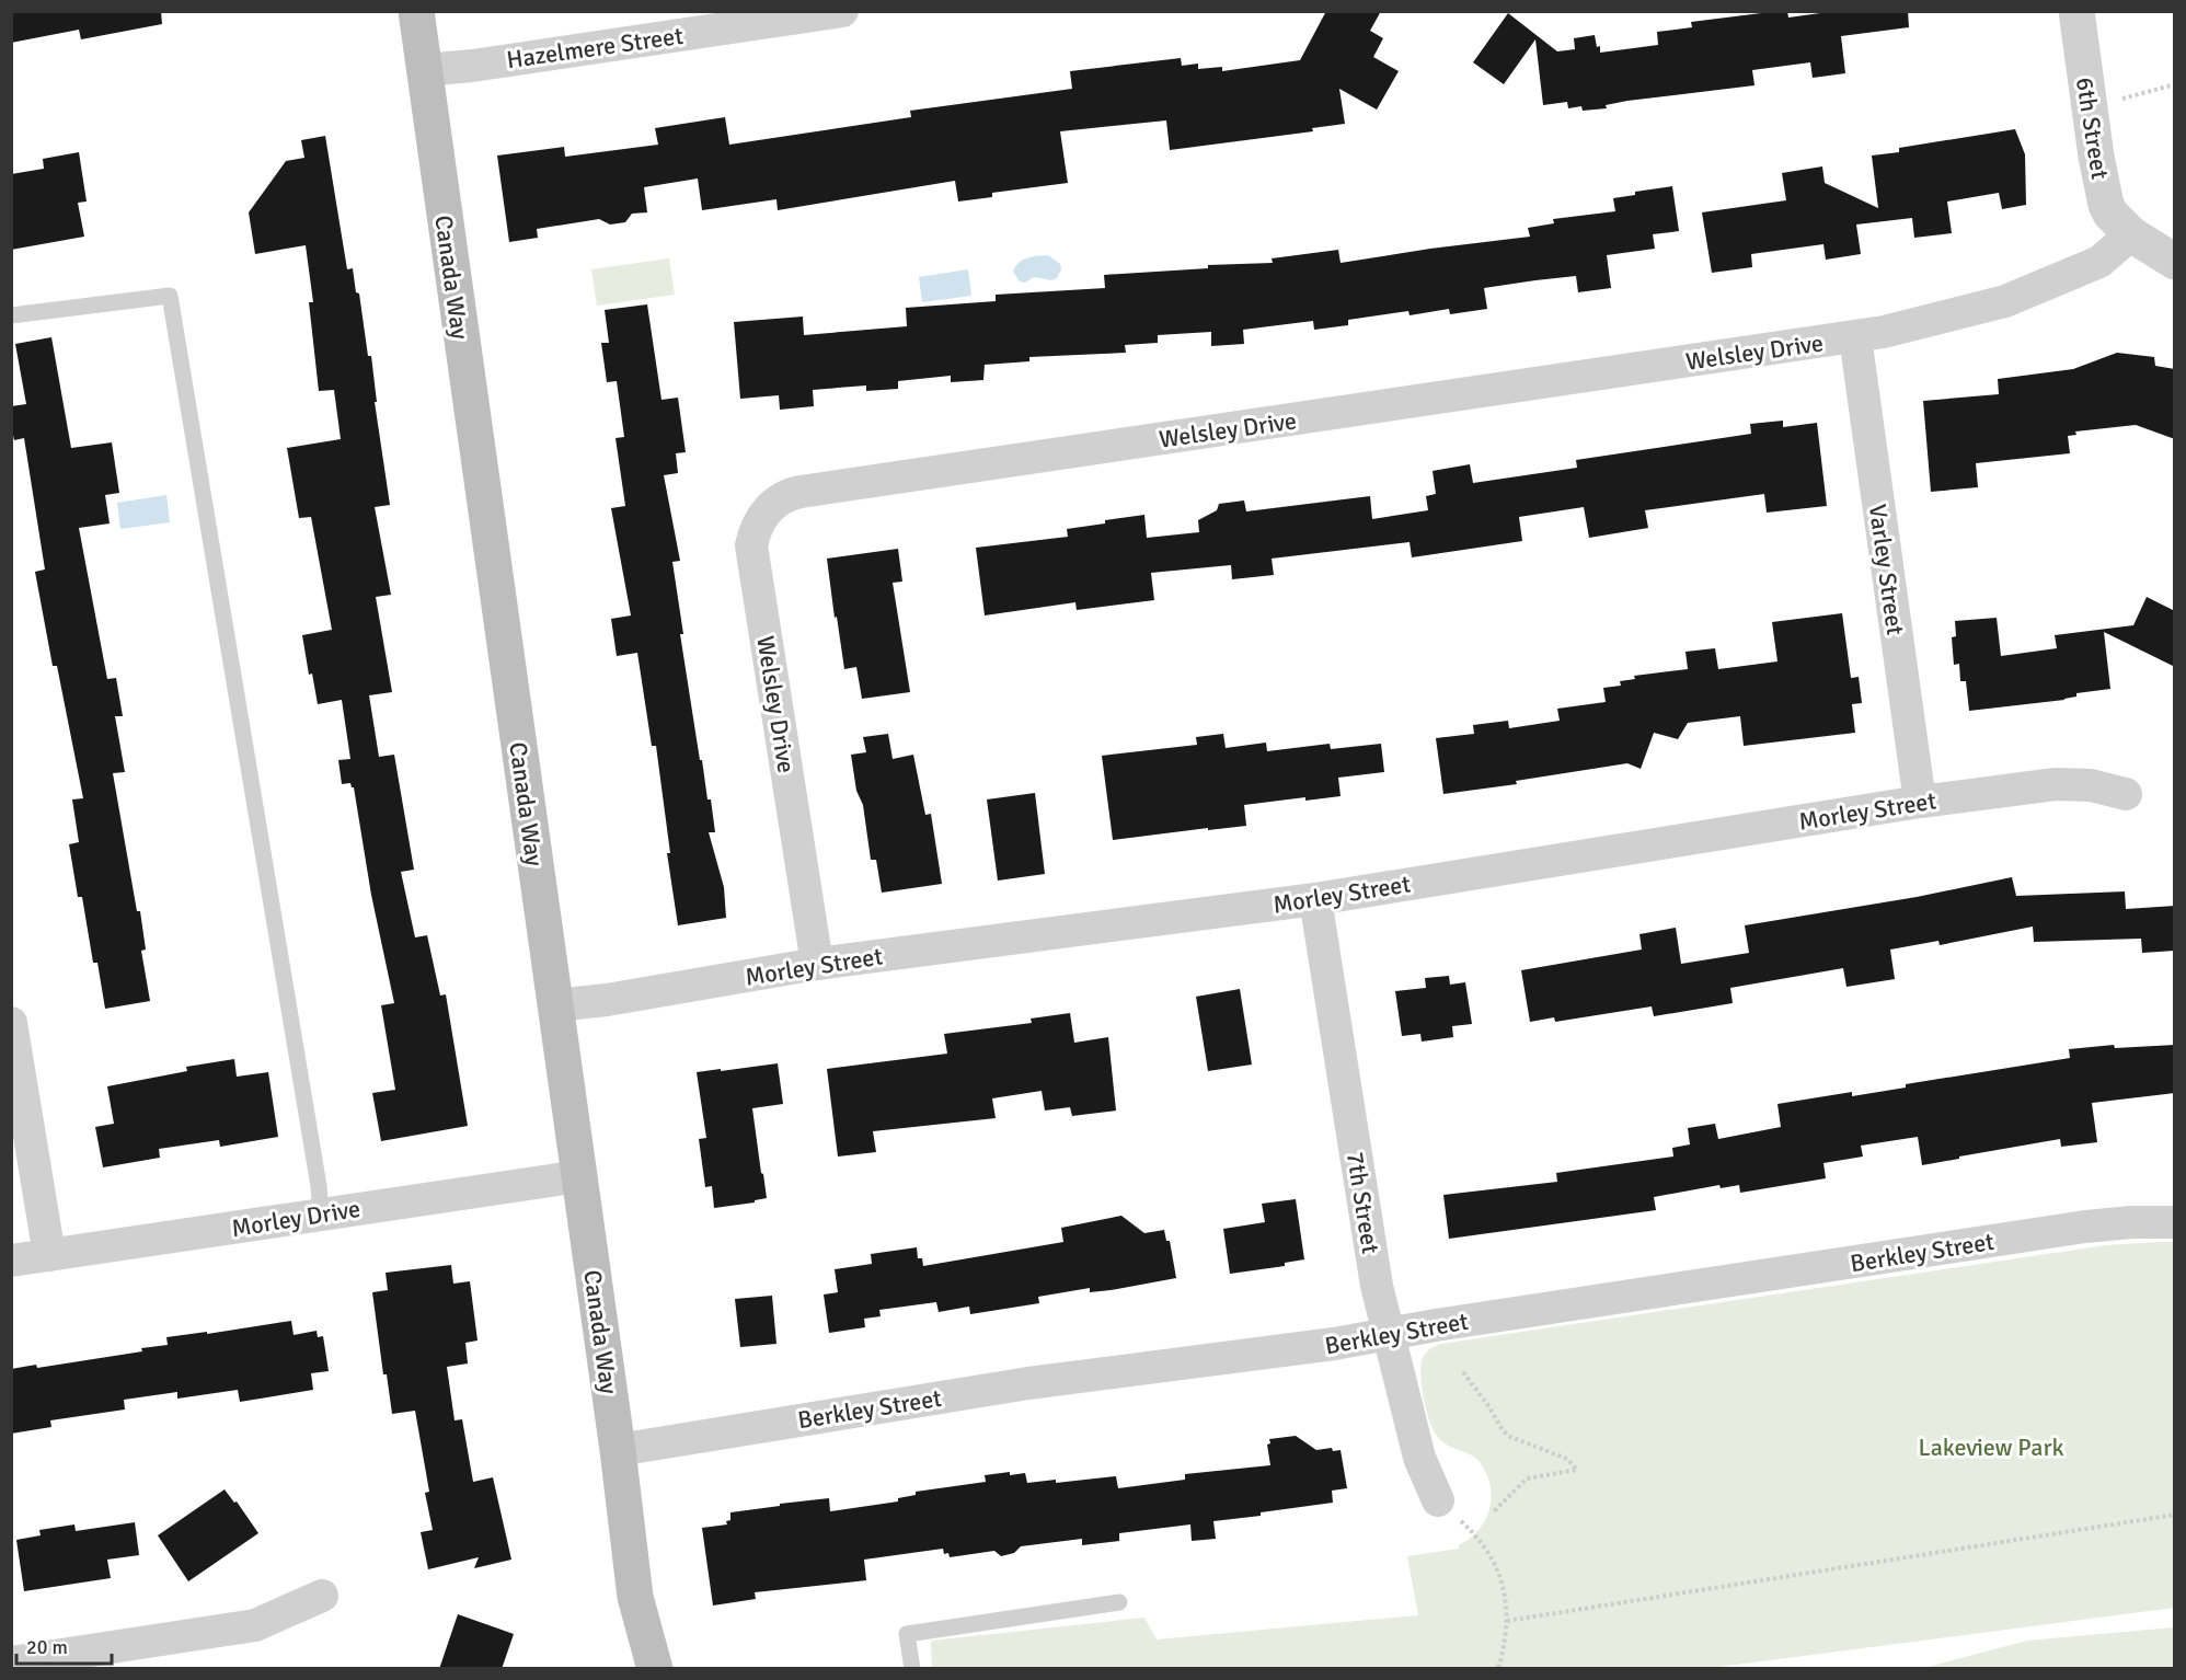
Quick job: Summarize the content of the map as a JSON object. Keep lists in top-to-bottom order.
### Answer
{
  "streets": {
    "main road": ["Canada Way"],
    "street": [
      "Hazelmere Street",
      "6th Street",
      "Welsley Drive",
      "Varley Street",
      "Morley Street",
      "7th Street",
      "Morley Drive",
      "Berkley Street"
    ]
  },
  "crossings": [
    ["Hazelmere Street", "Canada Way"],
    ["6th Street", "Welsley Drive"],
    ["Canada Way", "Morley Street"],
    ["Canada Way", "Morley Drive"],
    ["Canada Way", "Berkley Street"],
    ["Welsley Drive", "Varley Street"],
    ["Welsley Drive", "Morley Street"],
    ["Varley Street", "Morley Street"],
    ["Morley Street", "7th Street"],
    ["7th Street", "Berkley Street"]
  ],
  "parks": ["Lakeview Park"],
  "scale_bar": "20 m"
}
